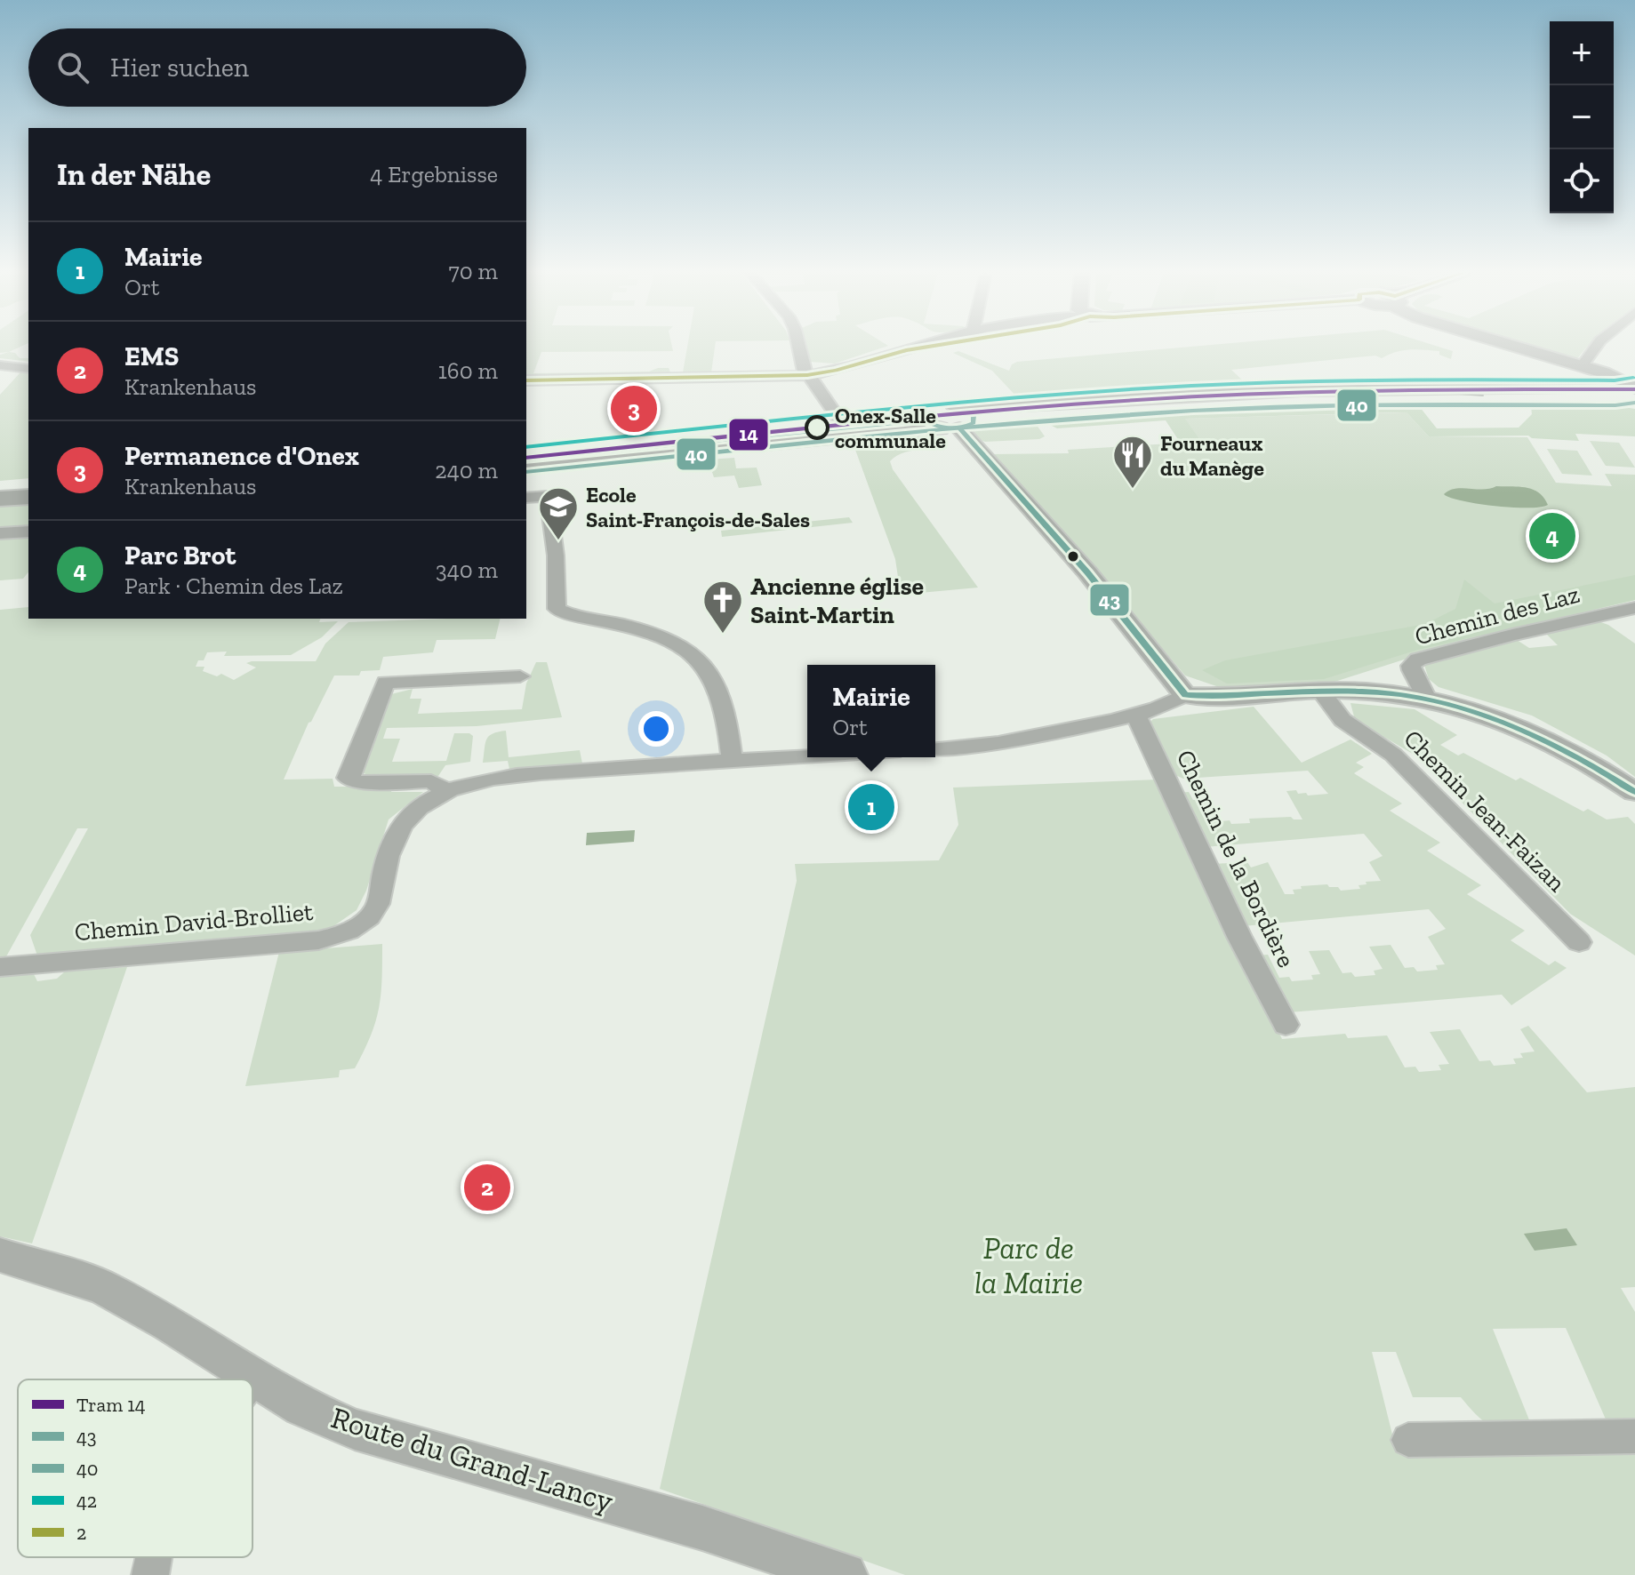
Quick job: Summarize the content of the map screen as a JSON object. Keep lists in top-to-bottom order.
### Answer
{
  "streets": {
    "street": [
      "Chemin des Laz",
      "Chemin Jean-Faizan",
      "Chemin de la Bordière",
      "Chemin David-Brolliet",
      "Route du Grand-Lancy"
    ]
  },
  "parks": ["Parc de la Mairie"],
  "places": {
    "other": ["Onex-Salle communale"],
    "restaurant": ["Fourneaux du Manège"],
    "school or university": ["Ecole Saint-François-de-Sales"],
    "church": ["Ancienne église Saint-Martin"]
  },
  "lines": [
    "transit line 2",
    "transit line 42",
    "tram line 14",
    "transit line 40",
    "transit line 43"
  ],
  "legend": [
    "Tram 14",
    "43",
    "40",
    "42",
    "2"
  ],
  "page": {
    "map_buttons": ["+", "−"],
    "search": "Hier suchen",
    "heading": ["In der Nähe", "4 Ergebnisse"],
    "list": [
      {
        "mark": "1",
        "name": "Mairie",
        "note": "Ort",
        "value": "70 m"
      },
      {
        "mark": "2",
        "name": "EMS",
        "note": "Krankenhaus",
        "value": "160 m"
      },
      {
        "mark": "3",
        "name": "Permanence d'Onex",
        "note": "Krankenhaus",
        "value": "240 m"
      },
      {
        "mark": "4",
        "name": "Parc Brot",
        "note": "Park · Chemin des Laz",
        "value": "340 m"
      }
    ],
    "pins": [
      "3",
      "4",
      "1",
      "2"
    ],
    "popup": ["Mairie", "Ort"]
  }
}
